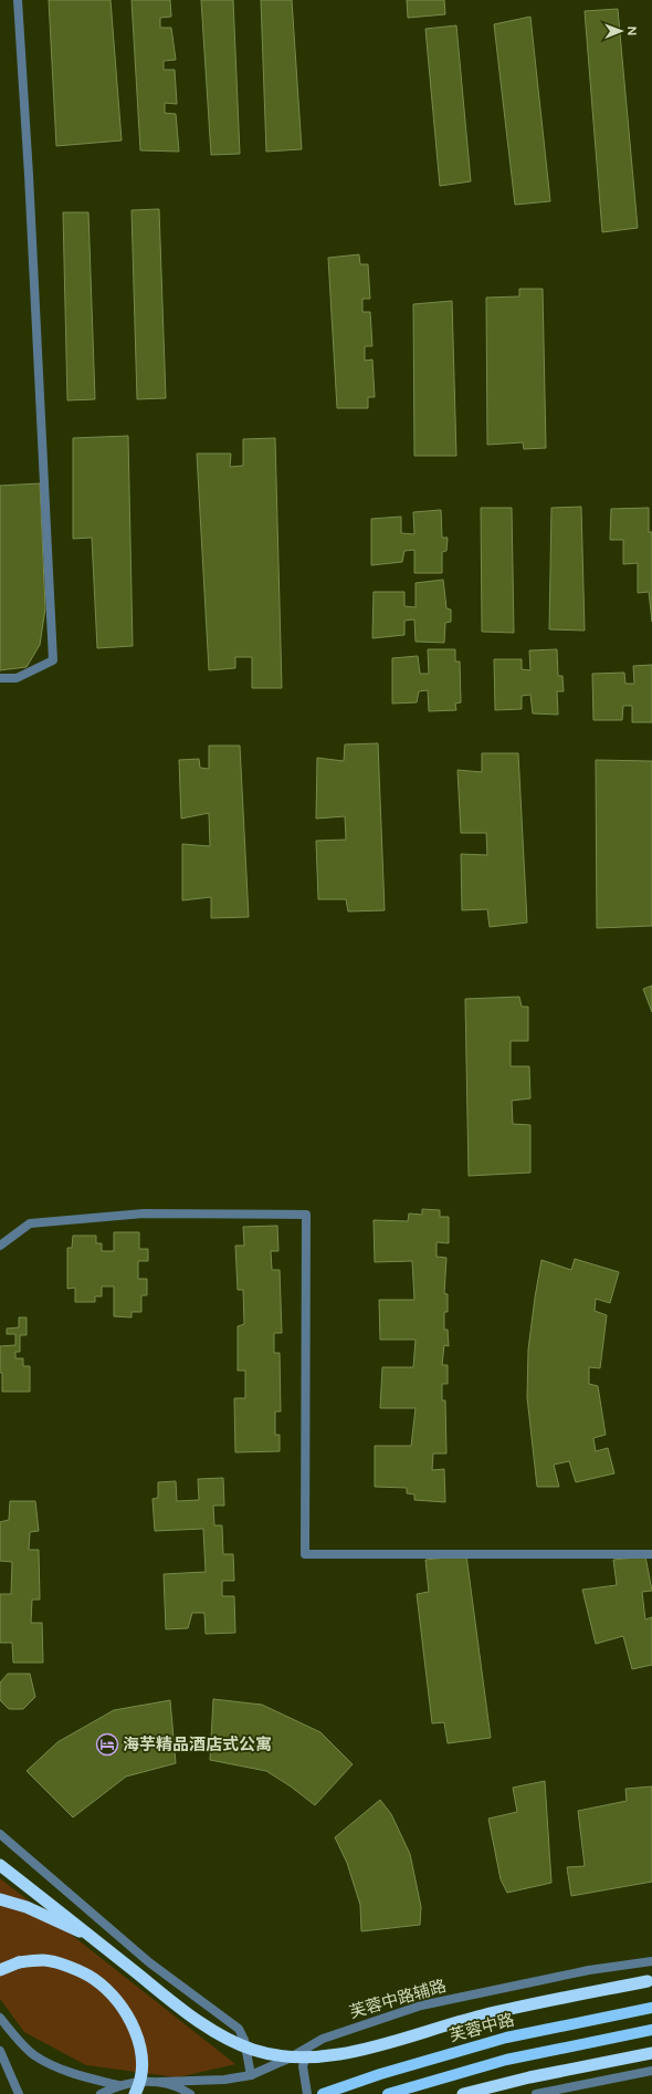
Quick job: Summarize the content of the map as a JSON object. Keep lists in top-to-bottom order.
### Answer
{
  "streets": {
    "main road": ["芙蓉中路"],
    "street": ["芙蓉中路辅路"]
  },
  "places": {
    "hotel": ["海芋精品酒店式公寓"]
  },
  "north": "right"
}
